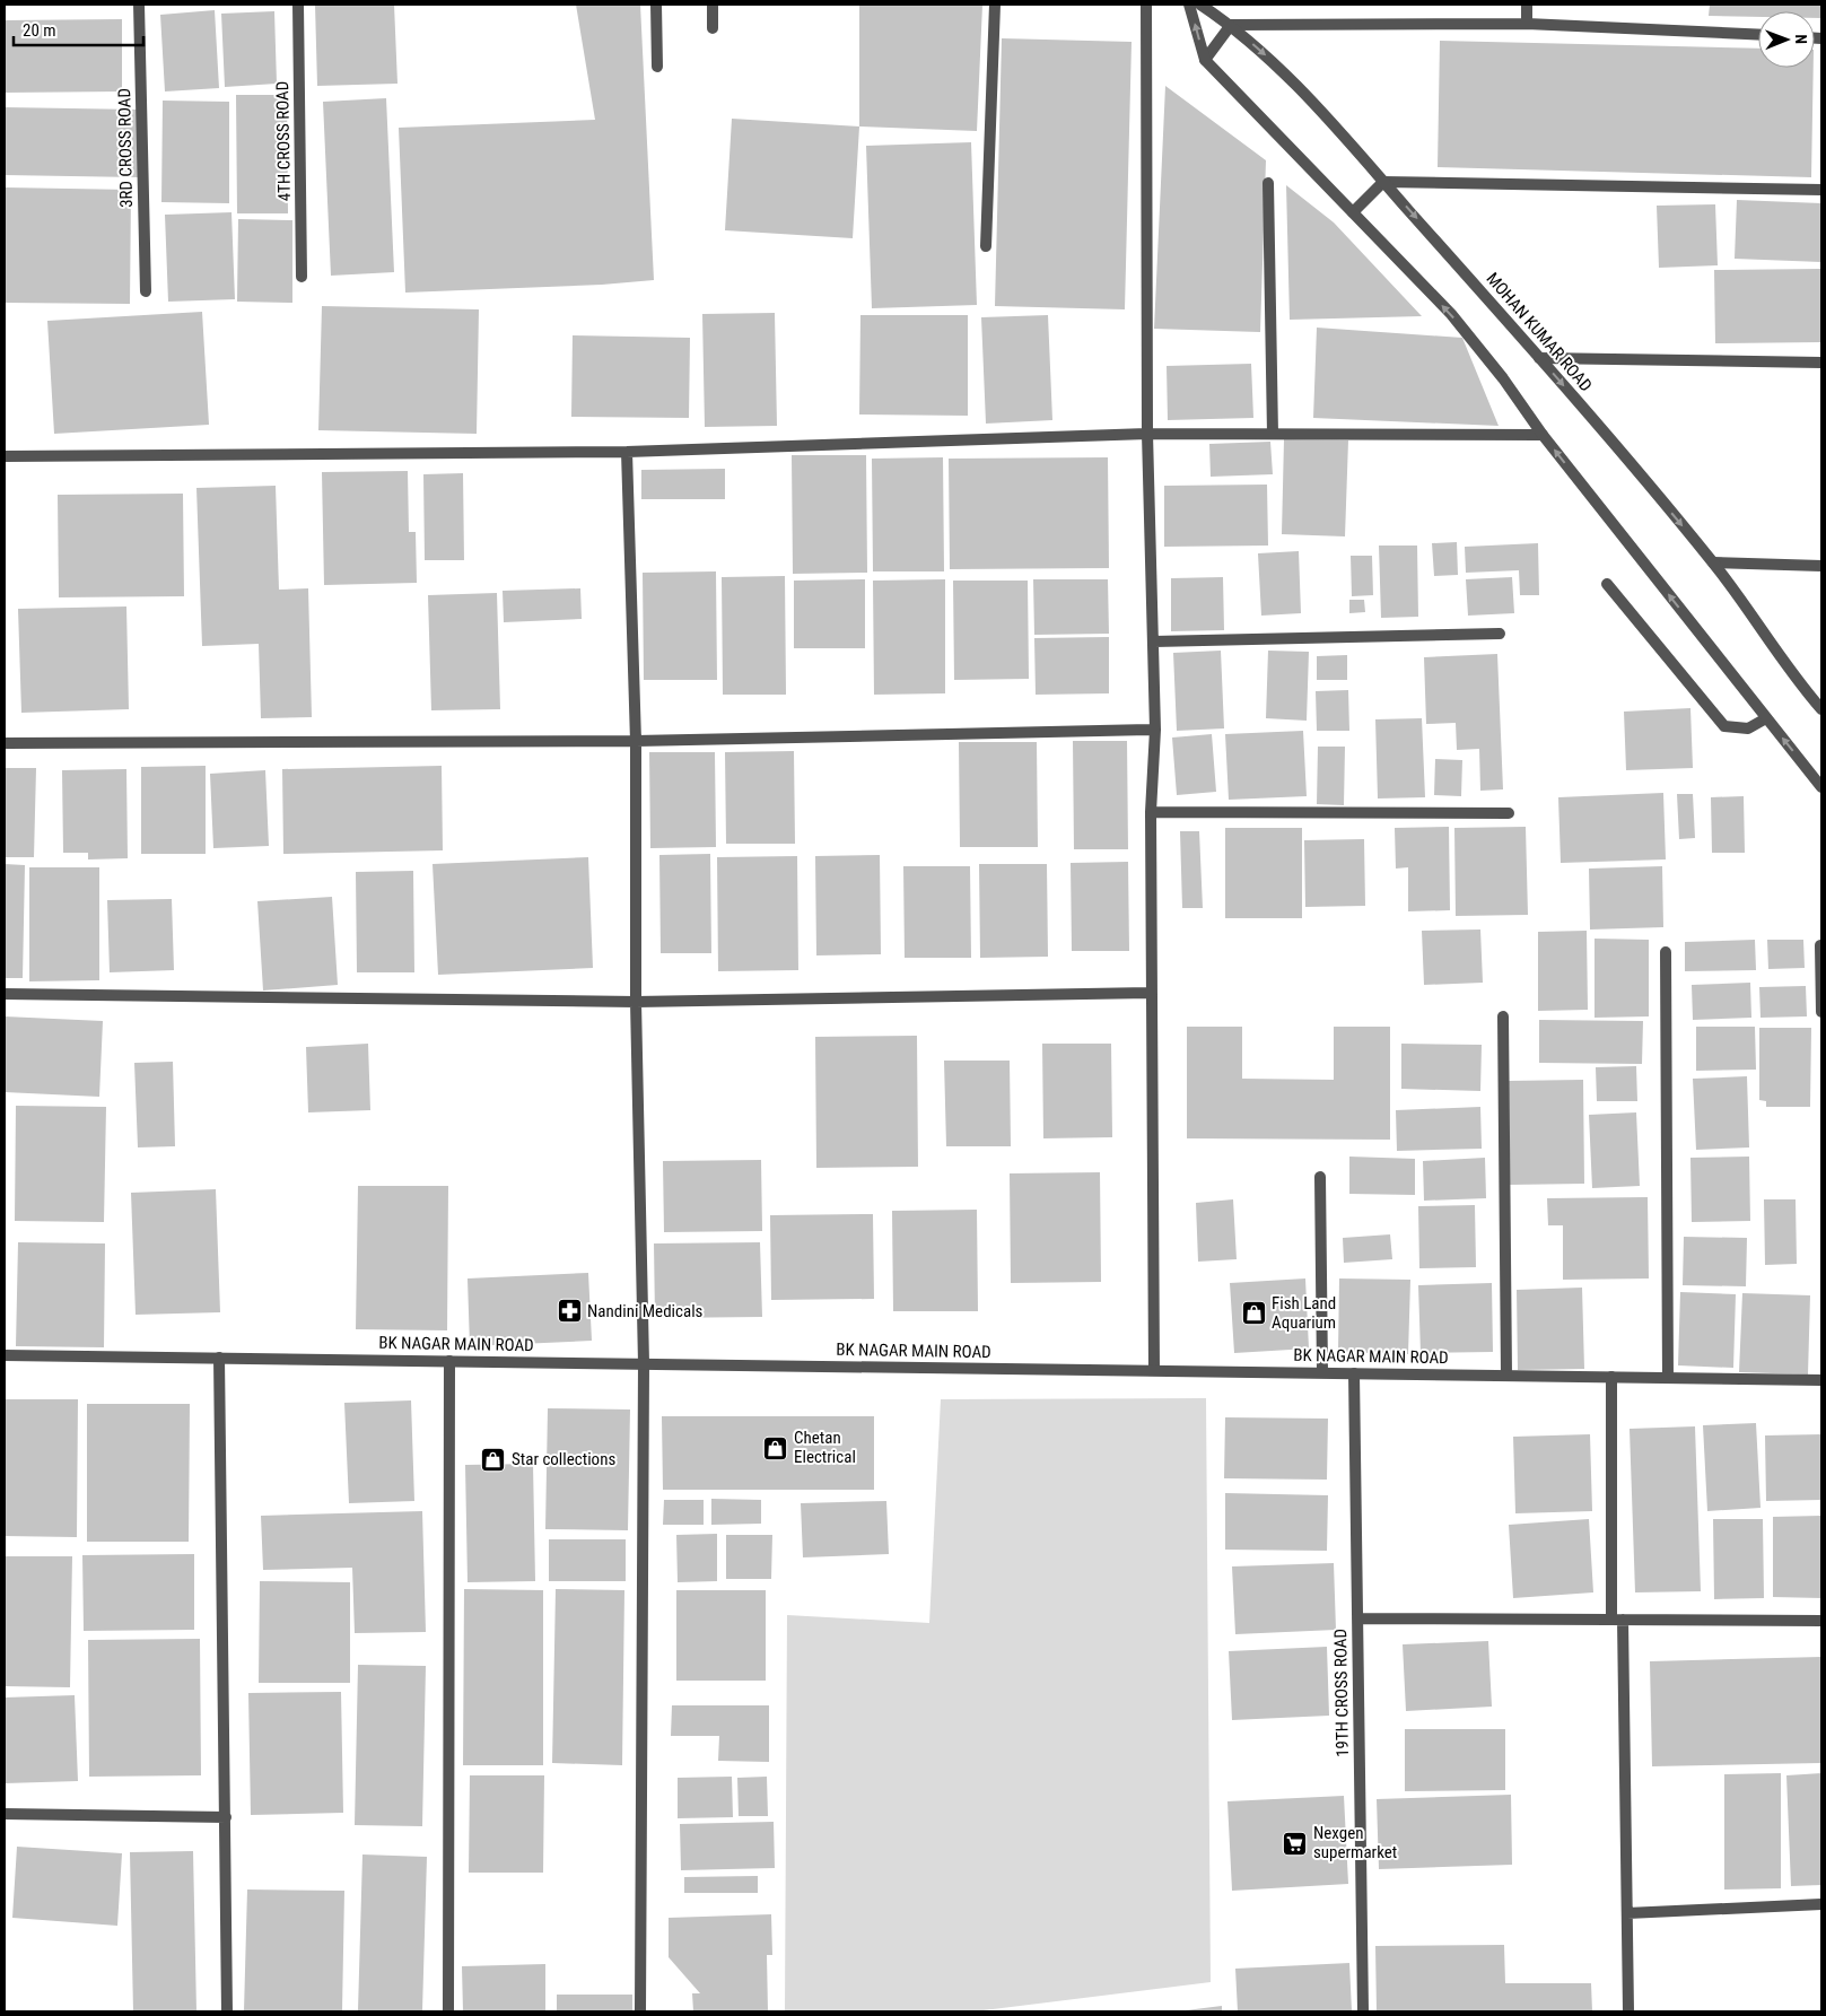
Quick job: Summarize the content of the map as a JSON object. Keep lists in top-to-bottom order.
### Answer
{
  "streets": {
    "street": [
      "4TH CROSS ROAD",
      "3RD CROSS ROAD",
      "MOHAN KUMAR ROAD",
      "BK NAGAR MAIN ROAD",
      "19TH CROSS ROAD"
    ]
  },
  "crossings": [
    ["BK NAGAR MAIN ROAD", "19TH CROSS ROAD"]
  ],
  "places": {
    "pharmacy": ["Nandini Medicals"],
    "shop": ["Fish Land Aquarium", "Chetan Electrical", "Star collections"],
    "supermarket": ["Nexgen supermarket"]
  },
  "scale_bar": "20 m",
  "north": "right"
}
